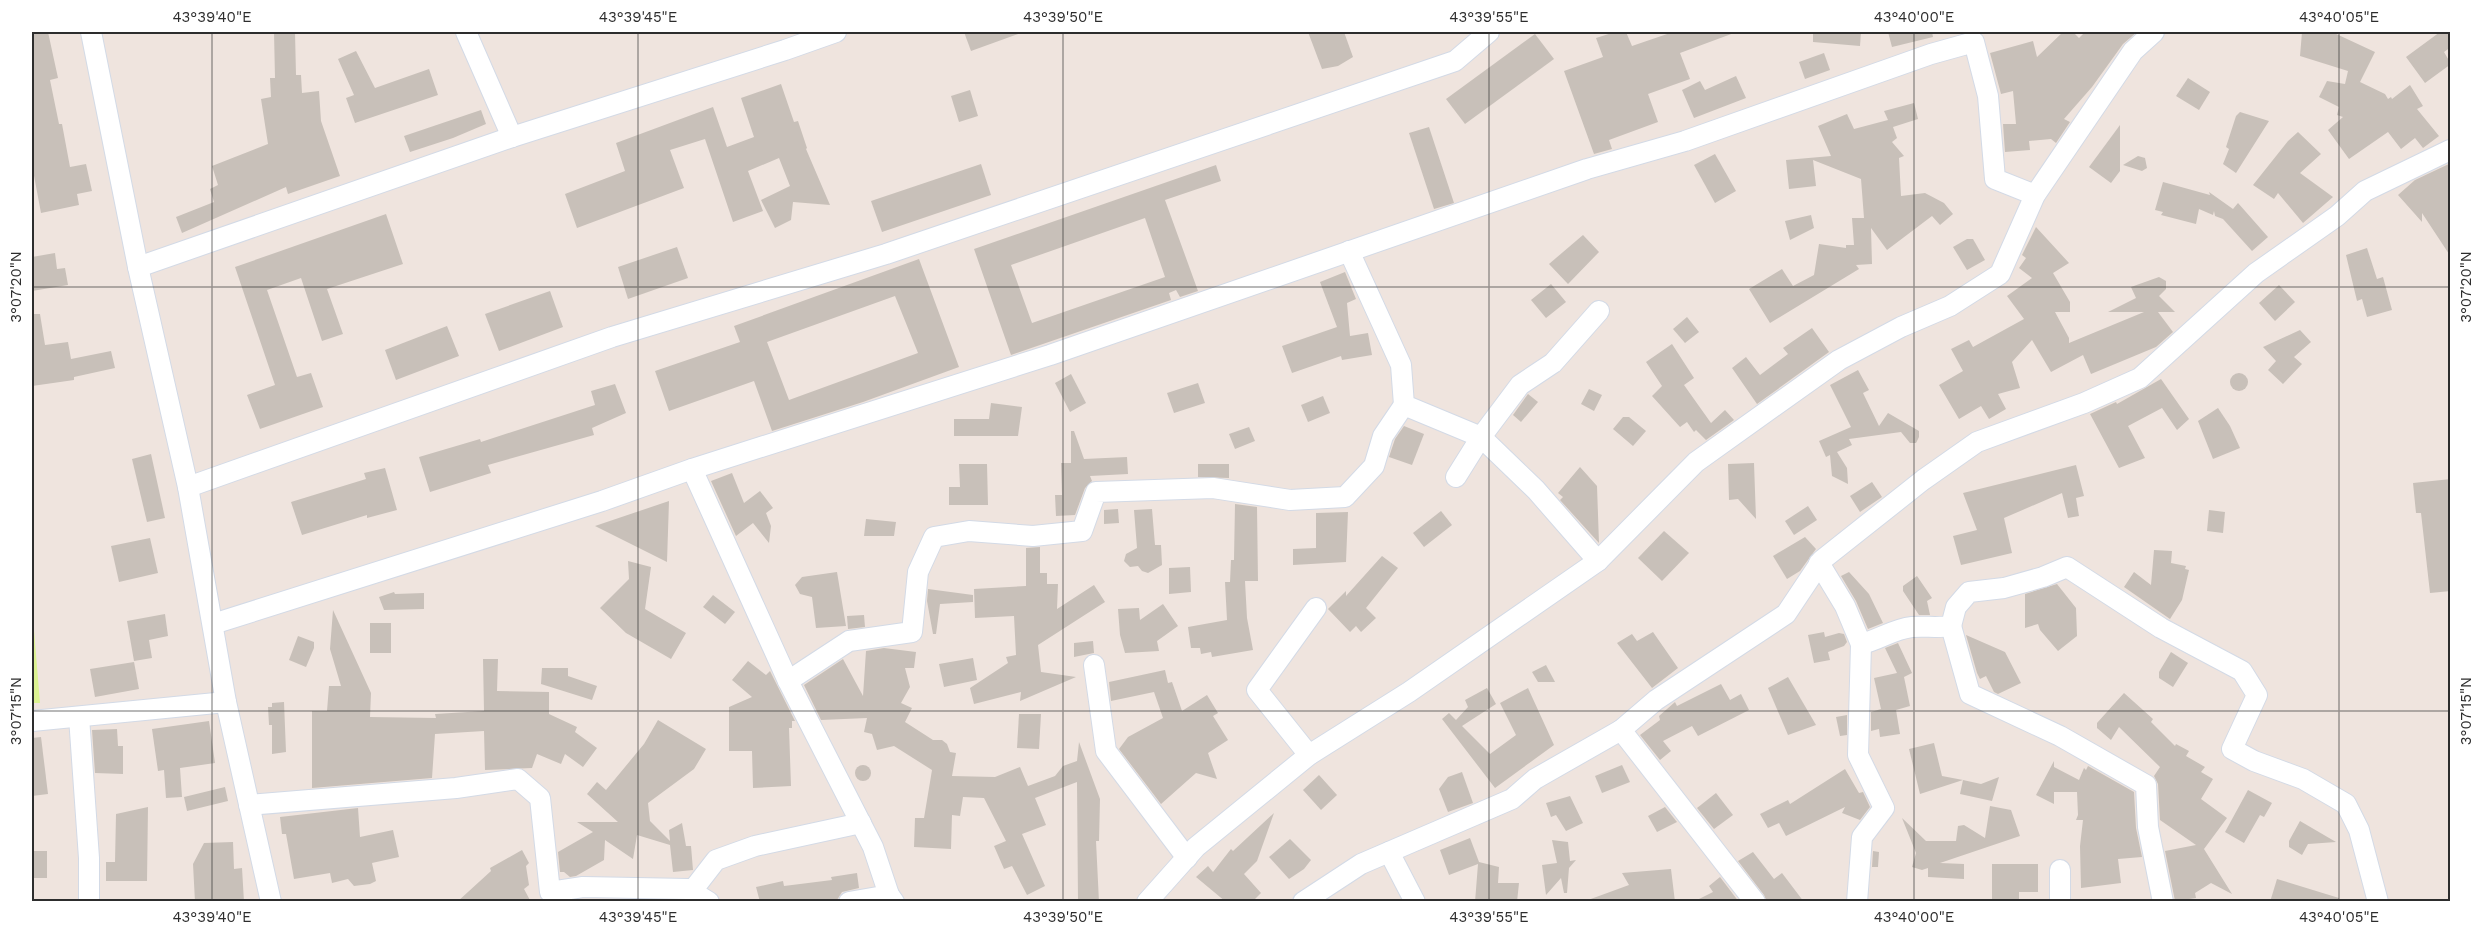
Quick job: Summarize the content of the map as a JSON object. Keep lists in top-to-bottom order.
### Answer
{
  "coordinates": [
    "43°39'40\"E",
    "43°39'45\"E",
    "43°39'50\"E",
    "43°39'55\"E",
    "43°40'00\"E",
    "43°40'05\"E",
    "3°07'20\"N",
    "3°07'15\"N"
  ]
}
